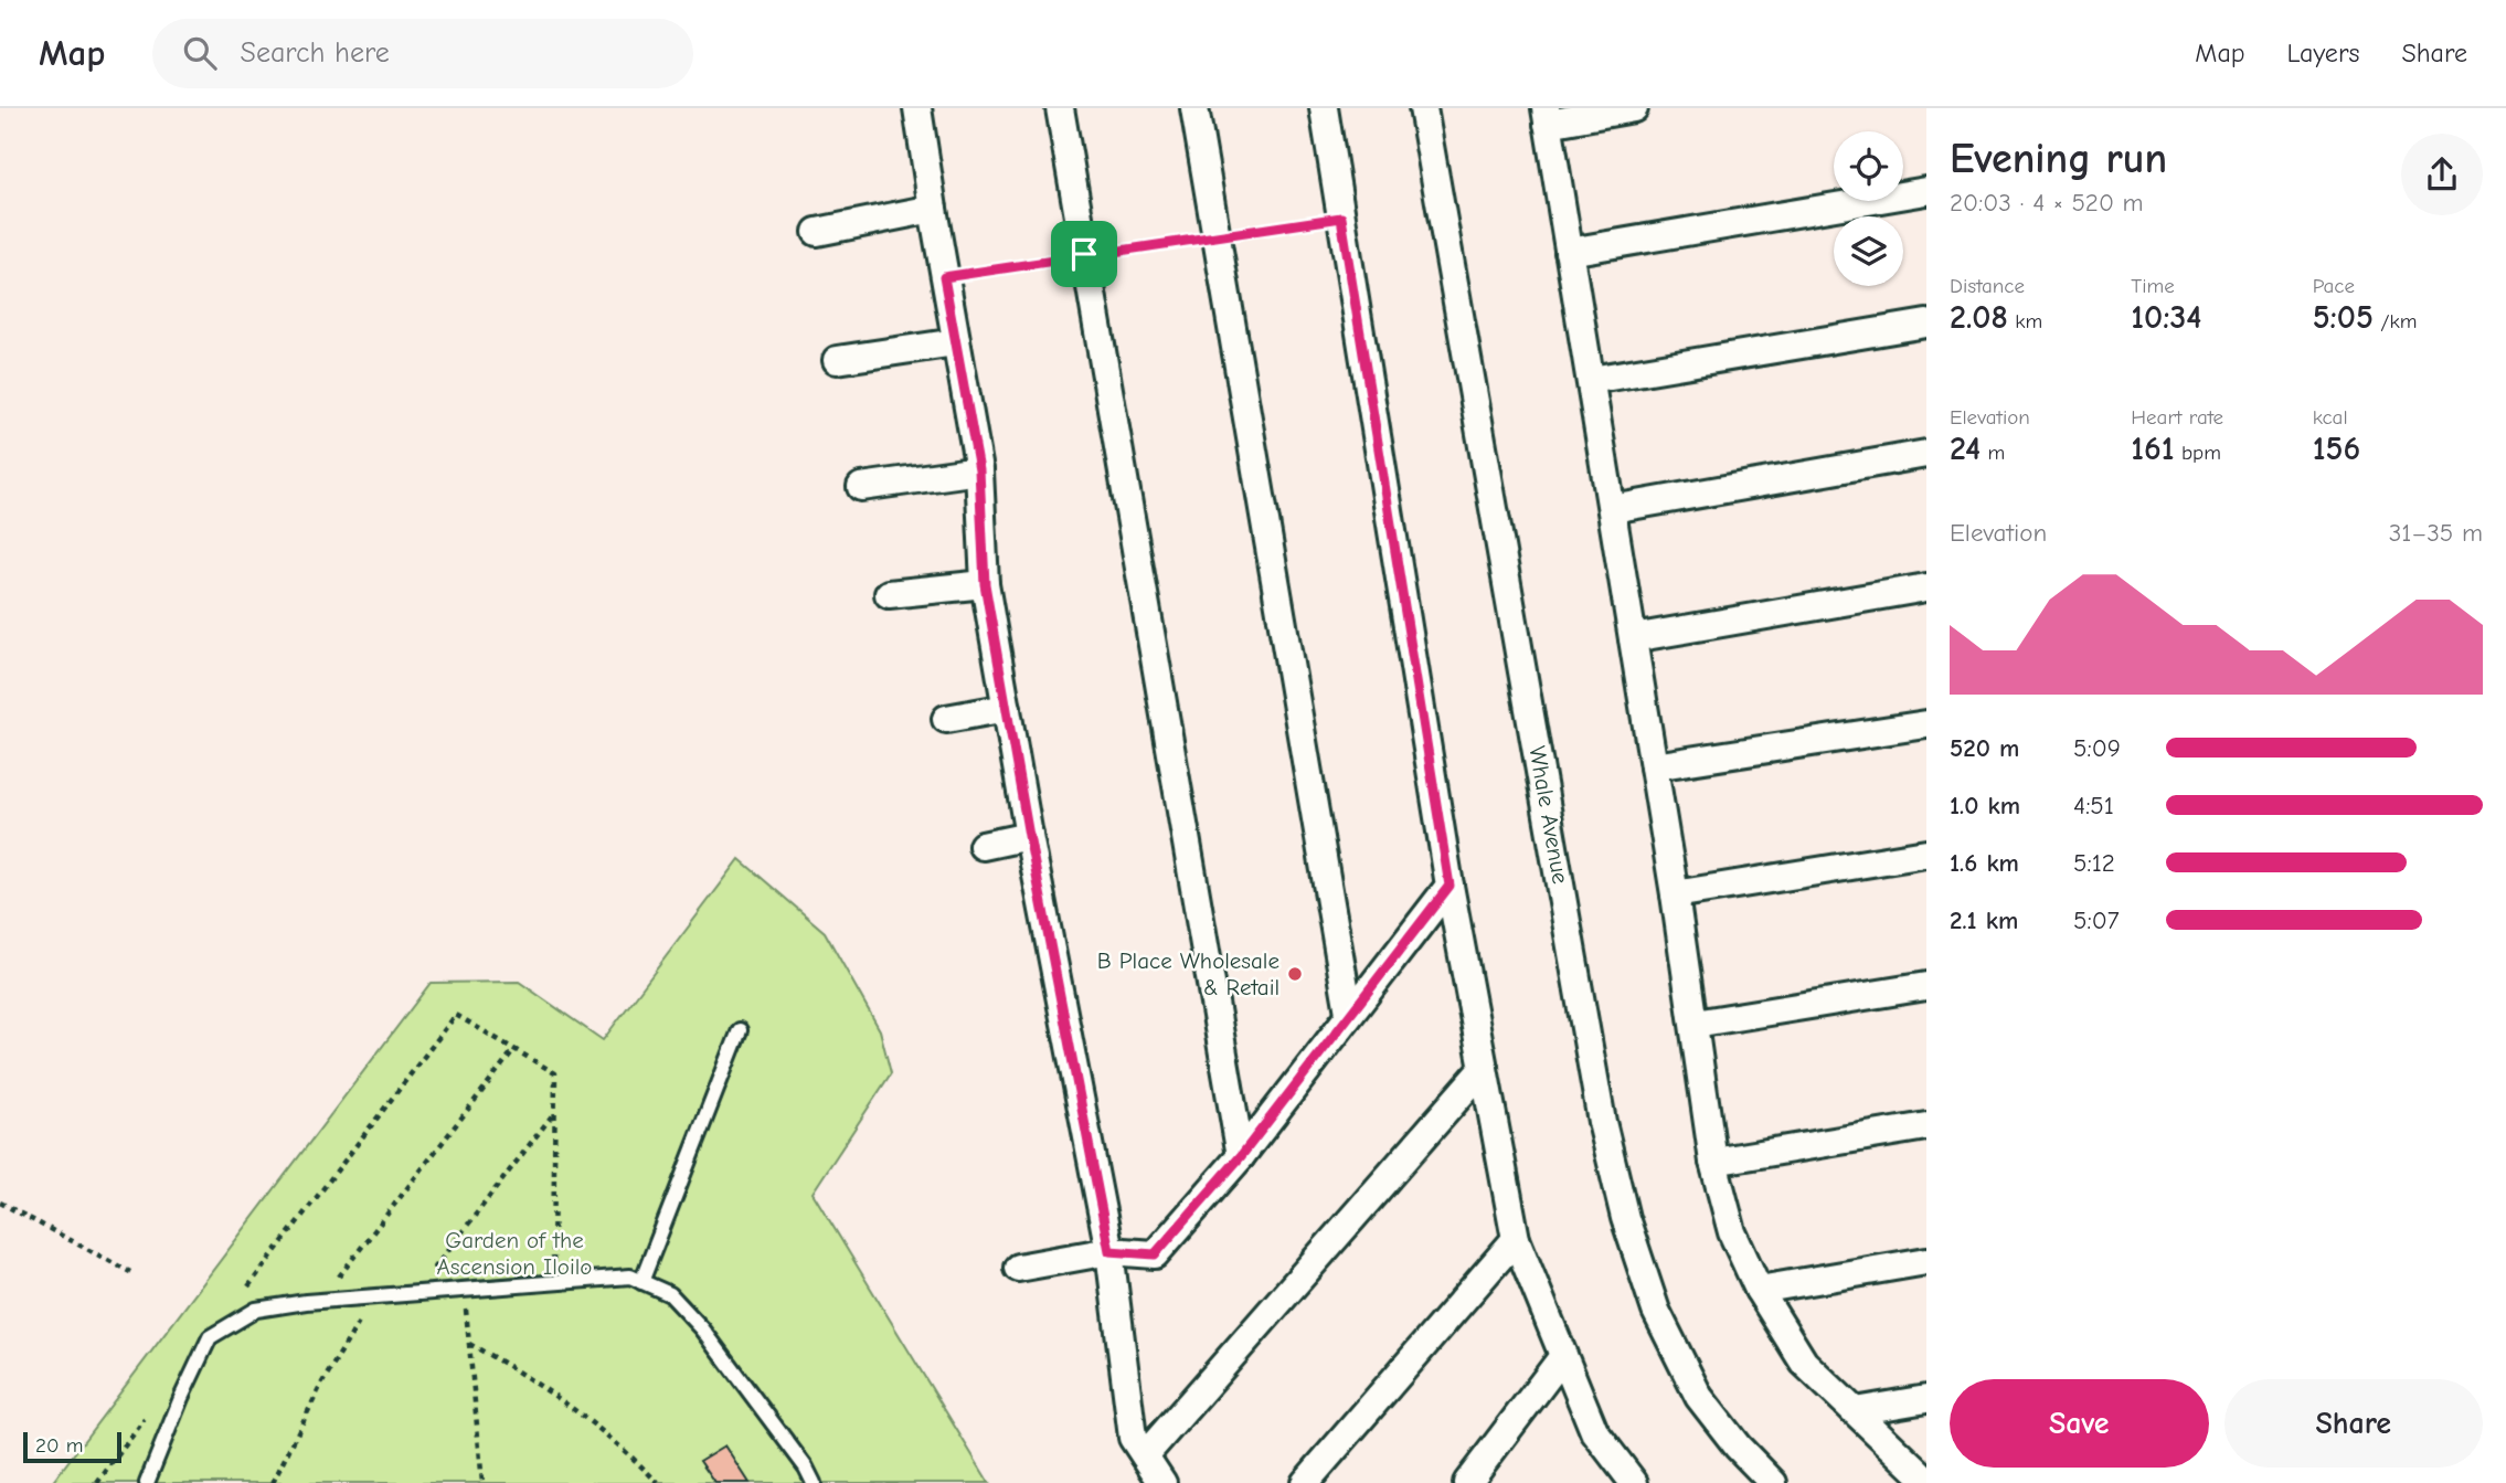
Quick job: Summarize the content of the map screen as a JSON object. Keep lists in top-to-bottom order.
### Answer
{
  "streets": {
    "street": ["Whale Avenue"]
  },
  "parks": ["Garden of the Ascension Iloilo"],
  "places": ["B Place Wholesale & Retail"],
  "scale_bar": "20 m",
  "page": {
    "header": "Map",
    "search": "Search here",
    "nav": ["Map", "Layers", "Share"],
    "heading": ["Evening run", "20:03 · 4 × 520 m"],
    "stats": [
      ["Distance", "2.08 km"],
      ["Time", "10:34"],
      ["Pace", "5:05 /km"],
      ["Elevation", "24 m"],
      ["Heart rate", "161 bpm"],
      ["kcal", "156"]
    ],
    "chart": ["Elevation", "31–35 m"],
    "list": [
      {
        "name": "520 m",
        "note": "5:09"
      },
      {
        "name": "1.0 km",
        "note": "4:51"
      },
      {
        "name": "1.6 km",
        "note": "5:12"
      },
      {
        "name": "2.1 km",
        "note": "5:07"
      }
    ],
    "buttons": ["Save", "Share"],
    "scale": "20 m"
  }
}
